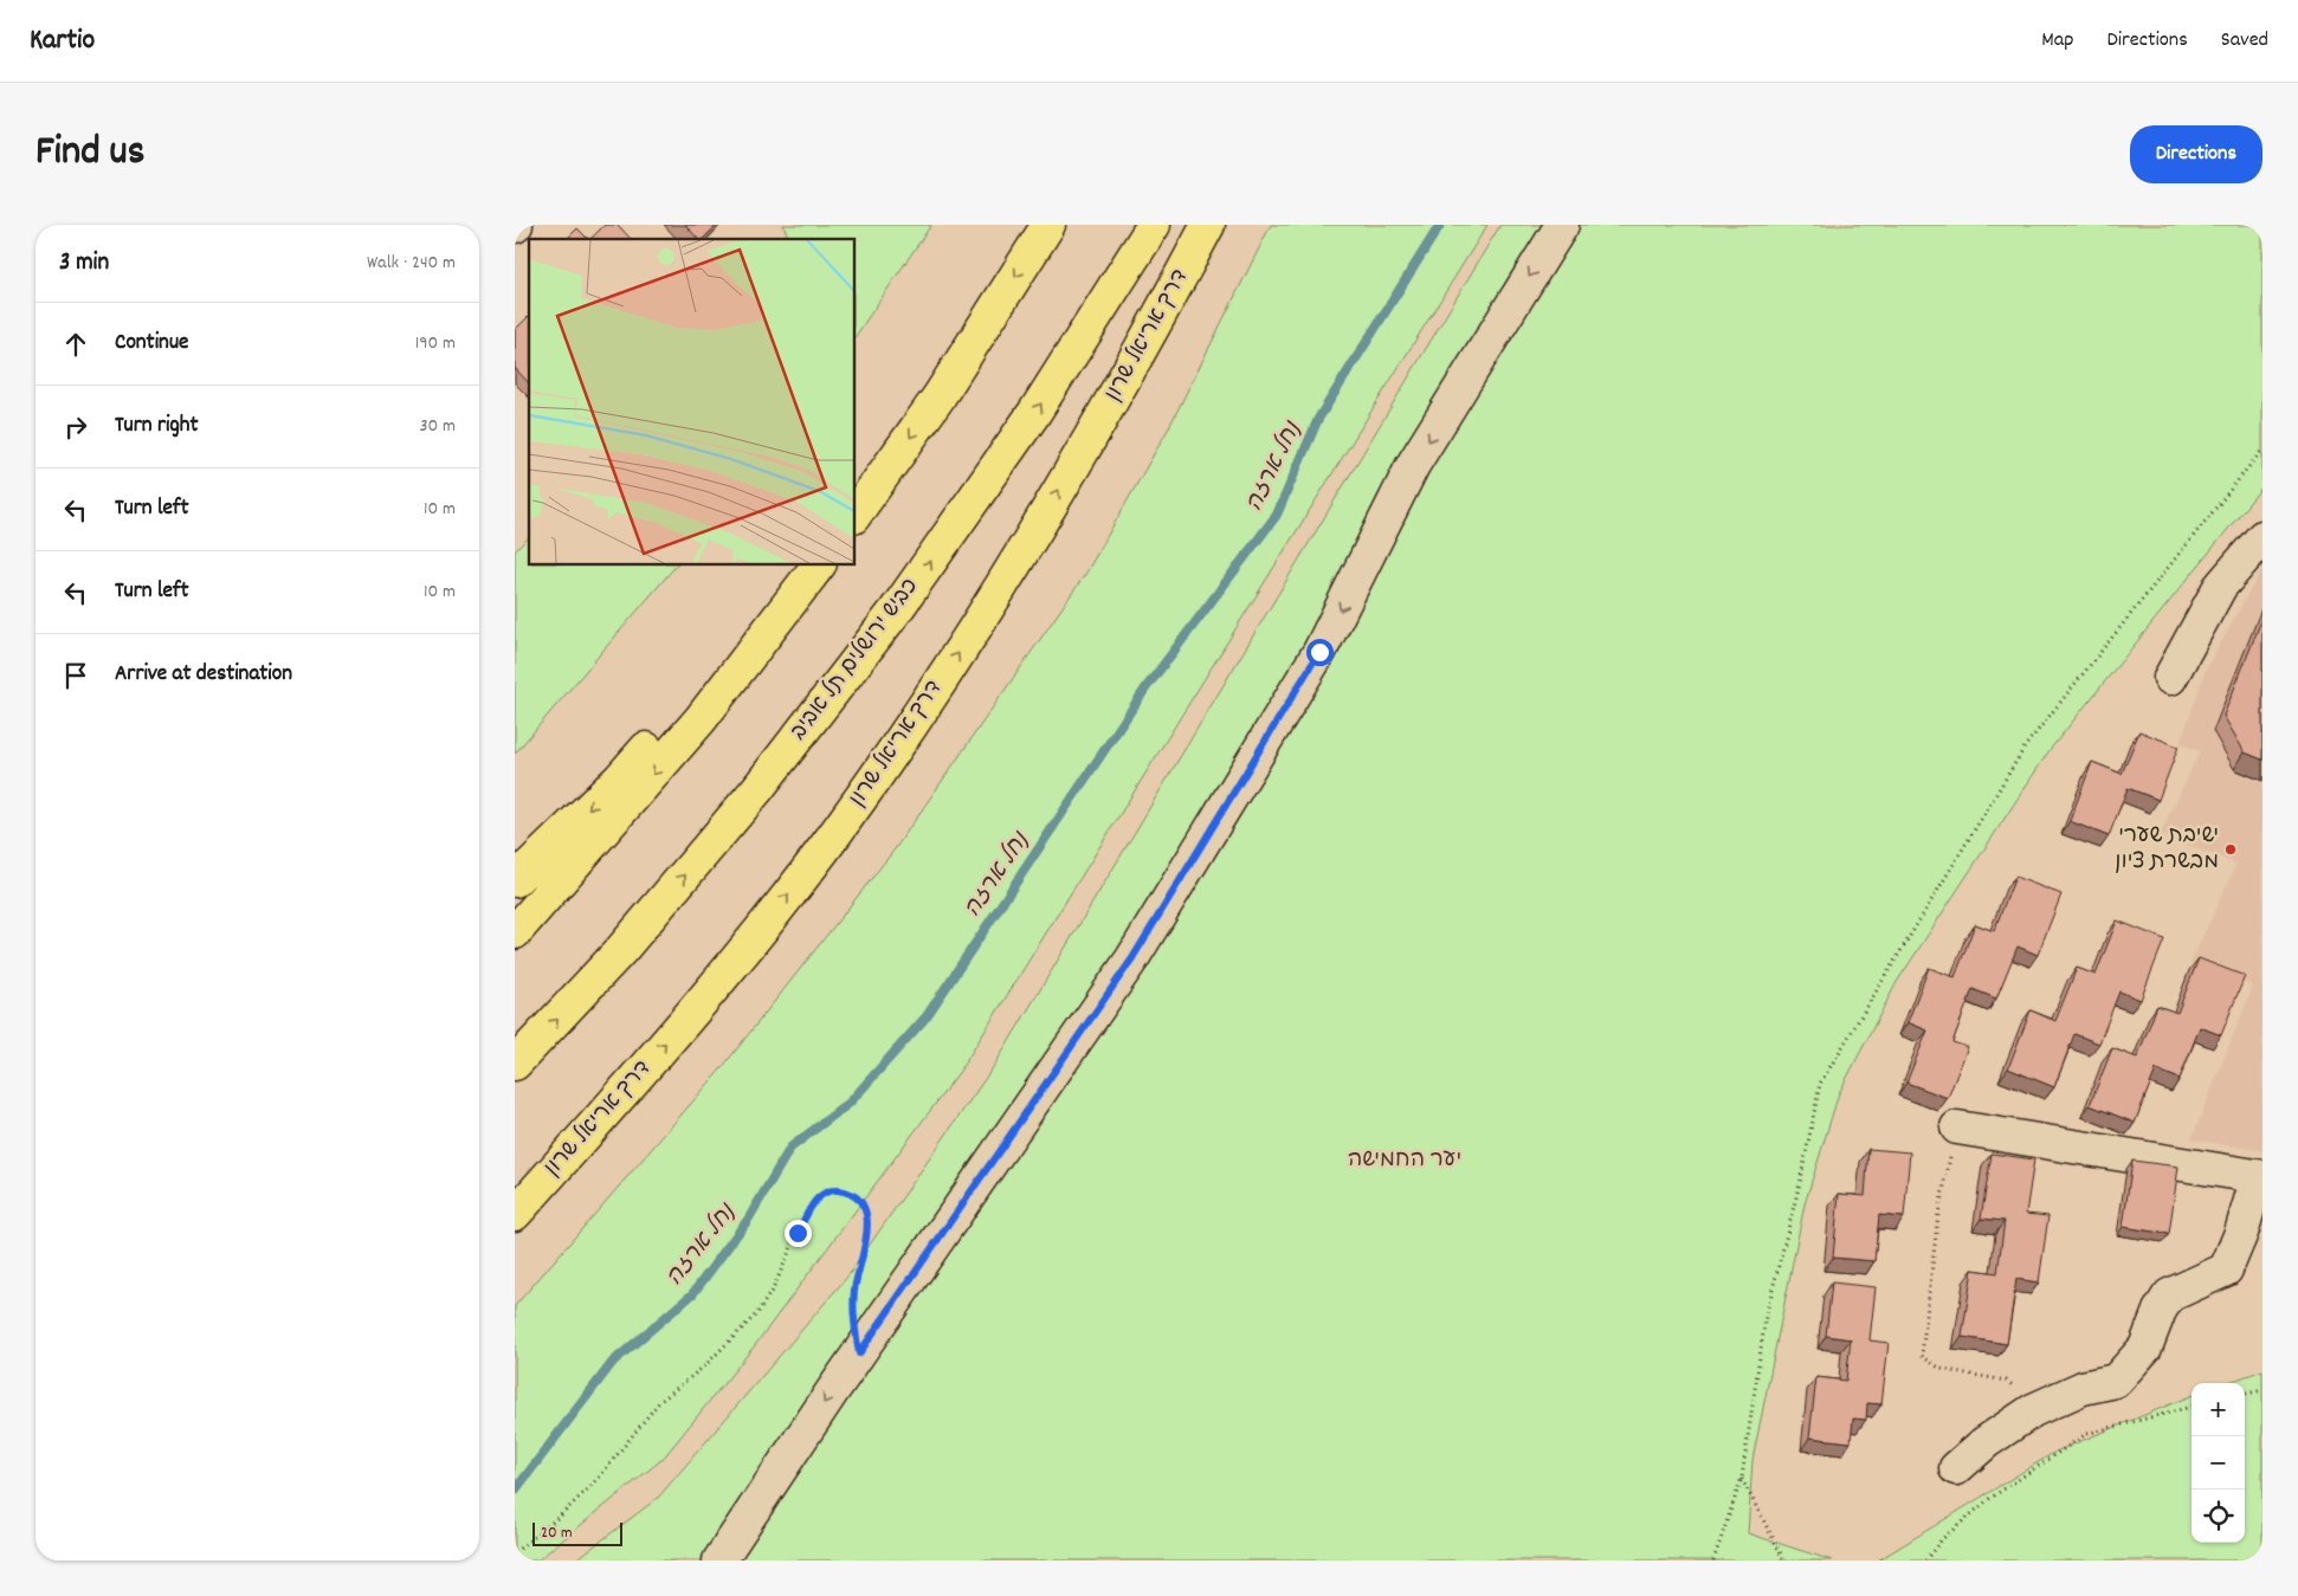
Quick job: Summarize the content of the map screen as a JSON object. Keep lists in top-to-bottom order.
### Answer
{
  "streets": {
    "highway": ["דרך אריאל שרון", "כביש ירושלים תל אביב"]
  },
  "water": ["נחל ארזה"],
  "parks": ["יער החמישה"],
  "places": ["ישיבת שערי מבשרת ציון"],
  "scale_bar": "20 m",
  "page": {
    "header": "Kartio",
    "nav": ["Map", "Directions", "Saved"],
    "title": "Find us",
    "buttons": "Directions",
    "heading": ["3 min", "Walk · 240 m"],
    "list": [
      ["Continue", "190 m"],
      ["Turn right", "30 m"],
      ["Turn left", "10 m"],
      ["Turn left", "10 m"],
      "Arrive at destination"
    ],
    "map_buttons": ["+", "−"],
    "scale": "20 m"
  }
}
